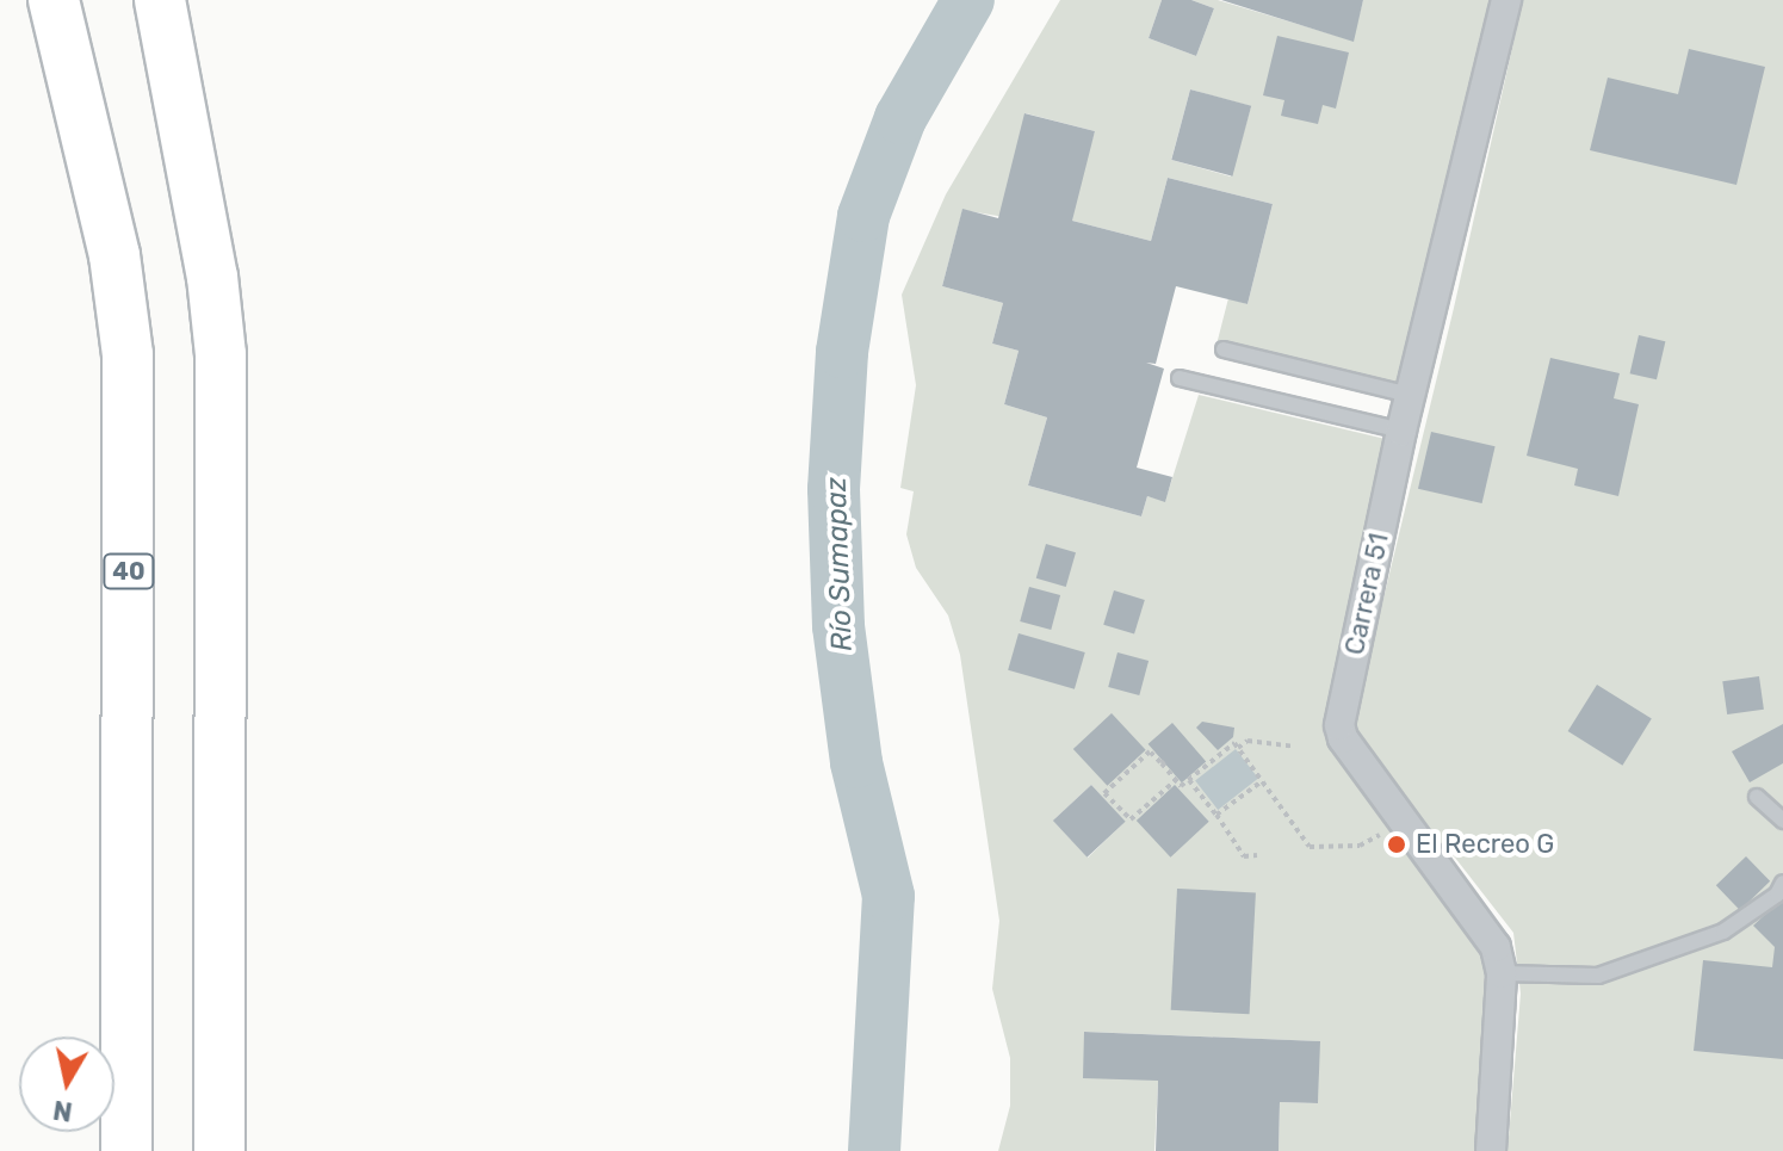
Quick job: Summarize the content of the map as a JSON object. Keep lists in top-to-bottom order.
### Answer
{
  "streets": {
    "highway": ["40"],
    "street": ["Carrera 51"]
  },
  "water": ["Río Sumapaz"],
  "places": ["El Recreo G"],
  "north": "bottom"
}
